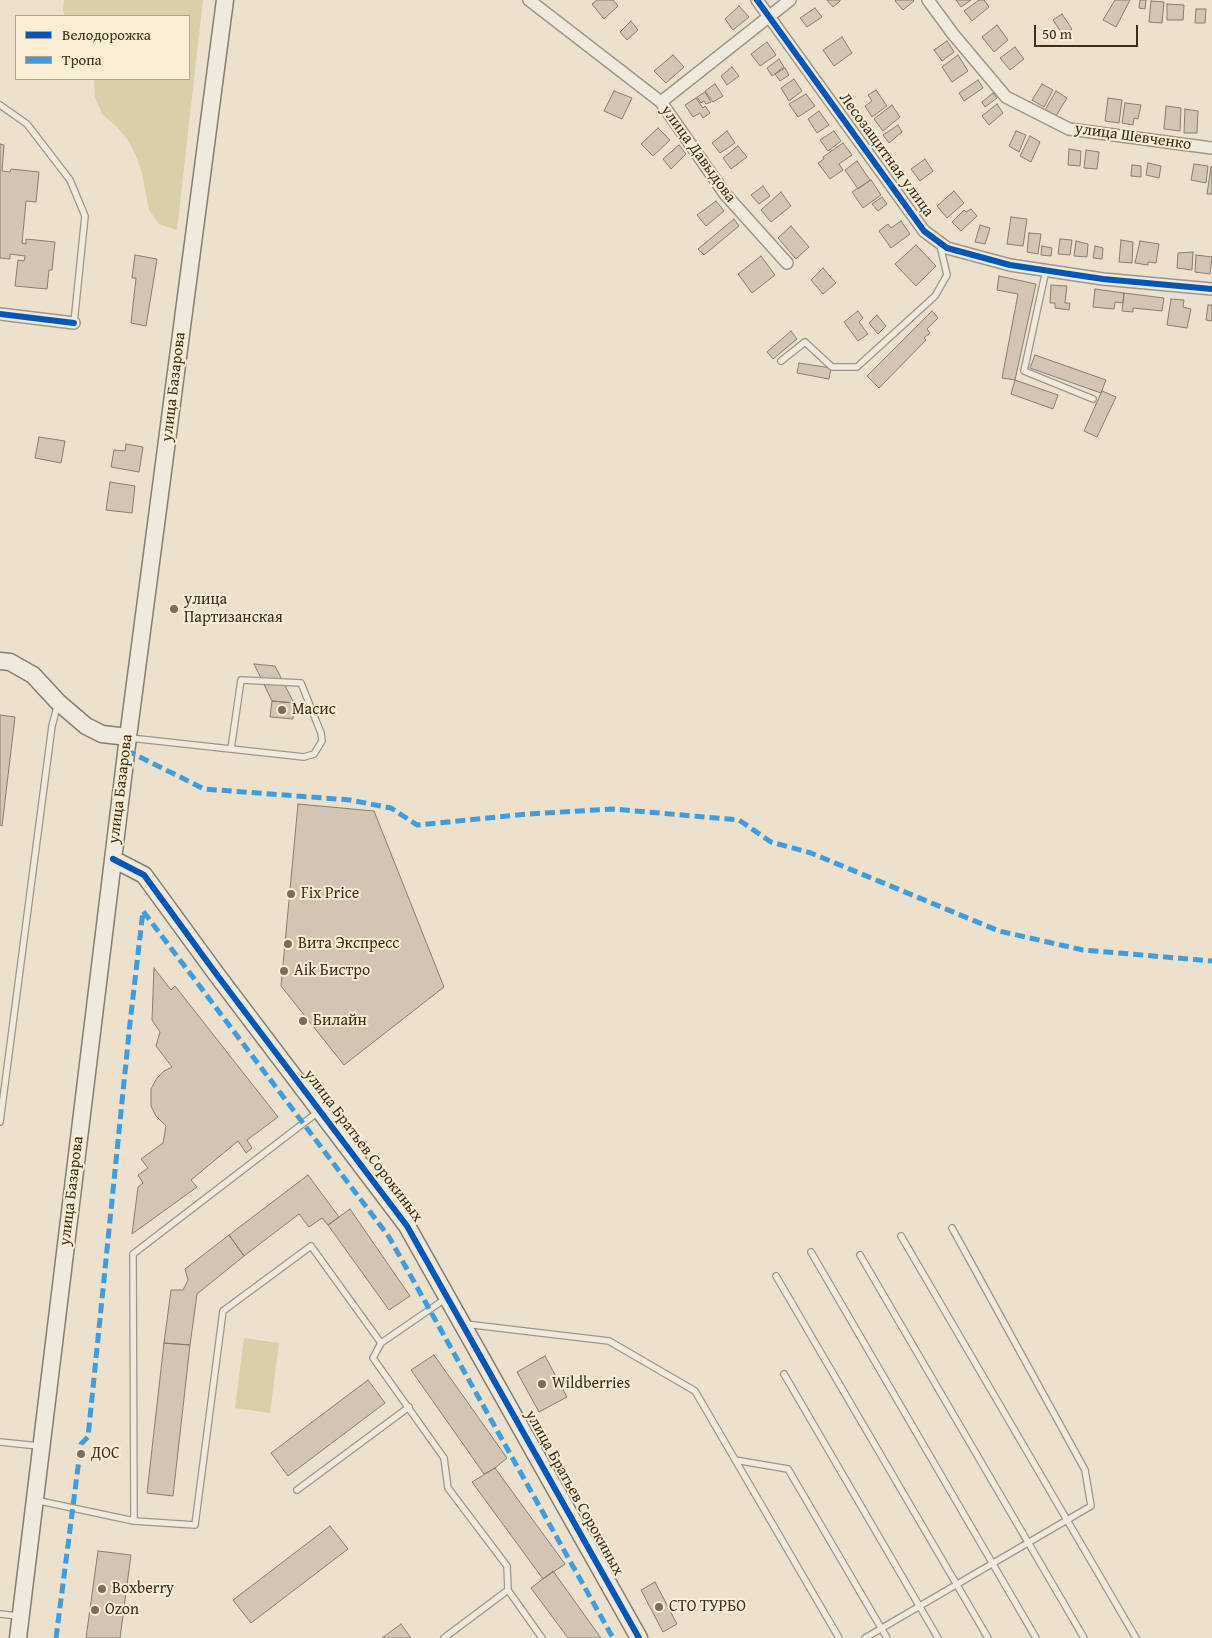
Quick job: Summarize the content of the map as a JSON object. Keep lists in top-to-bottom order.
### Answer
{
  "streets": {
    "main road": ["улица Базарова", "улица Братьев Сорокиных"],
    "street": ["улица Шевченко", "улица Давыдова", "Лесозащитная улица"]
  },
  "crossings": [
    ["улица Базарова", "улица Братьев Сорокиных"]
  ],
  "places": [
    "улица Партизанская",
    "Масис",
    "Fix Price",
    "Вита Экспресс",
    "Aik Бистро",
    "Билайн",
    "Wildberries",
    "ДОС",
    "Boxberry",
    "СТО ТУРБО",
    "Ozon"
  ],
  "legend": ["Велодорожка", "Тропа"],
  "scale_bar": "50 m"
}
